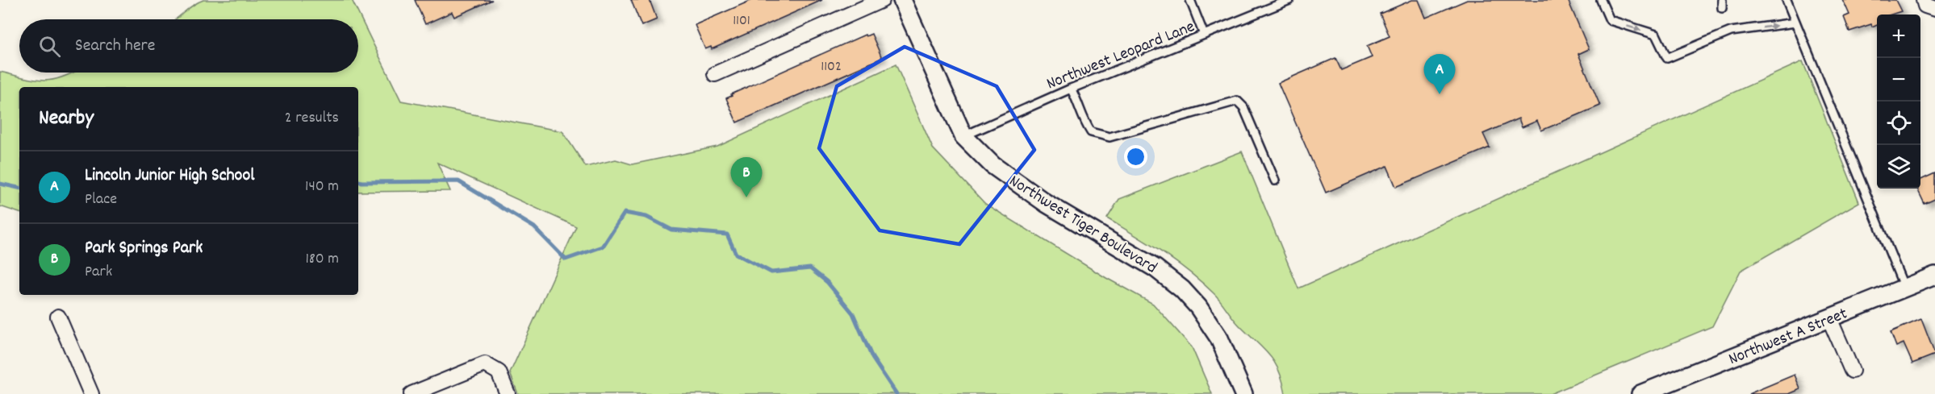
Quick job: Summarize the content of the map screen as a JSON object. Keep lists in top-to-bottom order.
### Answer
{
  "streets": {
    "street": ["Northwest Tiger Boulevard", "Northwest A Street"],
    "lane": ["Northwest Leopard Lane"]
  },
  "crossings": [
    ["Northwest Leopard Lane", "Northwest Tiger Boulevard"]
  ],
  "house_numbers": ["1101", "1102"],
  "page": {
    "map_buttons": ["+", "−"],
    "search": "Search here",
    "pins": ["A", "B"],
    "heading": ["Nearby", "2 results"],
    "list": [
      {
        "mark": "A",
        "name": "Lincoln Junior High School",
        "note": "Place",
        "value": "140 m"
      },
      {
        "mark": "B",
        "name": "Park Springs Park",
        "note": "Park",
        "value": "180 m"
      }
    ]
  }
}
